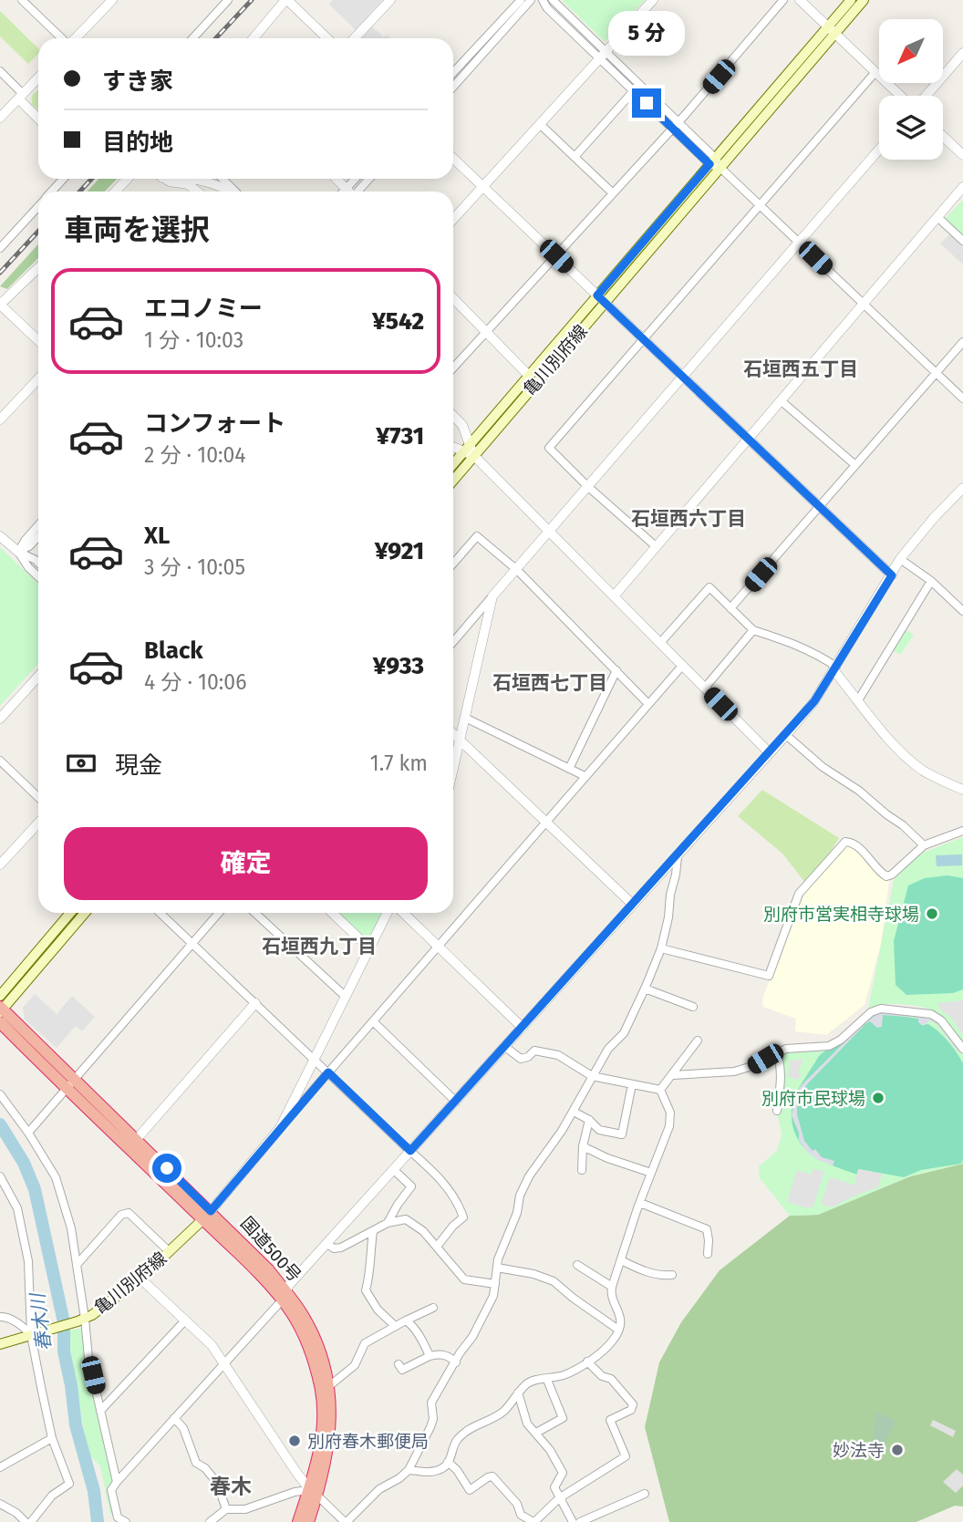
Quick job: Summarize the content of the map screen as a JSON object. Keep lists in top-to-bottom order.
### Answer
{
  "streets": {
    "highway": ["国道500号"],
    "main road": ["亀川別府線"]
  },
  "crossings": [
    ["亀川別府線", "国道500号"]
  ],
  "districts": [
    "石垣西五丁目",
    "石垣西六丁目",
    "石垣西七丁目",
    "石垣西九丁目",
    "春木"
  ],
  "water": ["春木川"],
  "places": [
    "別府市営実相寺球場",
    "別府市民球場",
    "別府春木郵便局",
    "妙法寺"
  ],
  "north": "bottom left",
  "page": {
    "bubble": "5 分",
    "banner": ["すき家", "目的地"],
    "heading": "車両を選択",
    "list": [
      {
        "name": "エコノミー",
        "note": "1 分 · 10:03",
        "value": "¥542"
      },
      {
        "name": "コンフォート",
        "note": "2 分 · 10:04",
        "value": "¥731"
      },
      {
        "name": "XL",
        "note": "3 分 · 10:05",
        "value": "¥921"
      },
      {
        "name": "Black",
        "note": "4 分 · 10:06",
        "value": "¥933"
      }
    ],
    "pay": ["現金", "1.7 km"],
    "buttons": "確定"
  }
}
